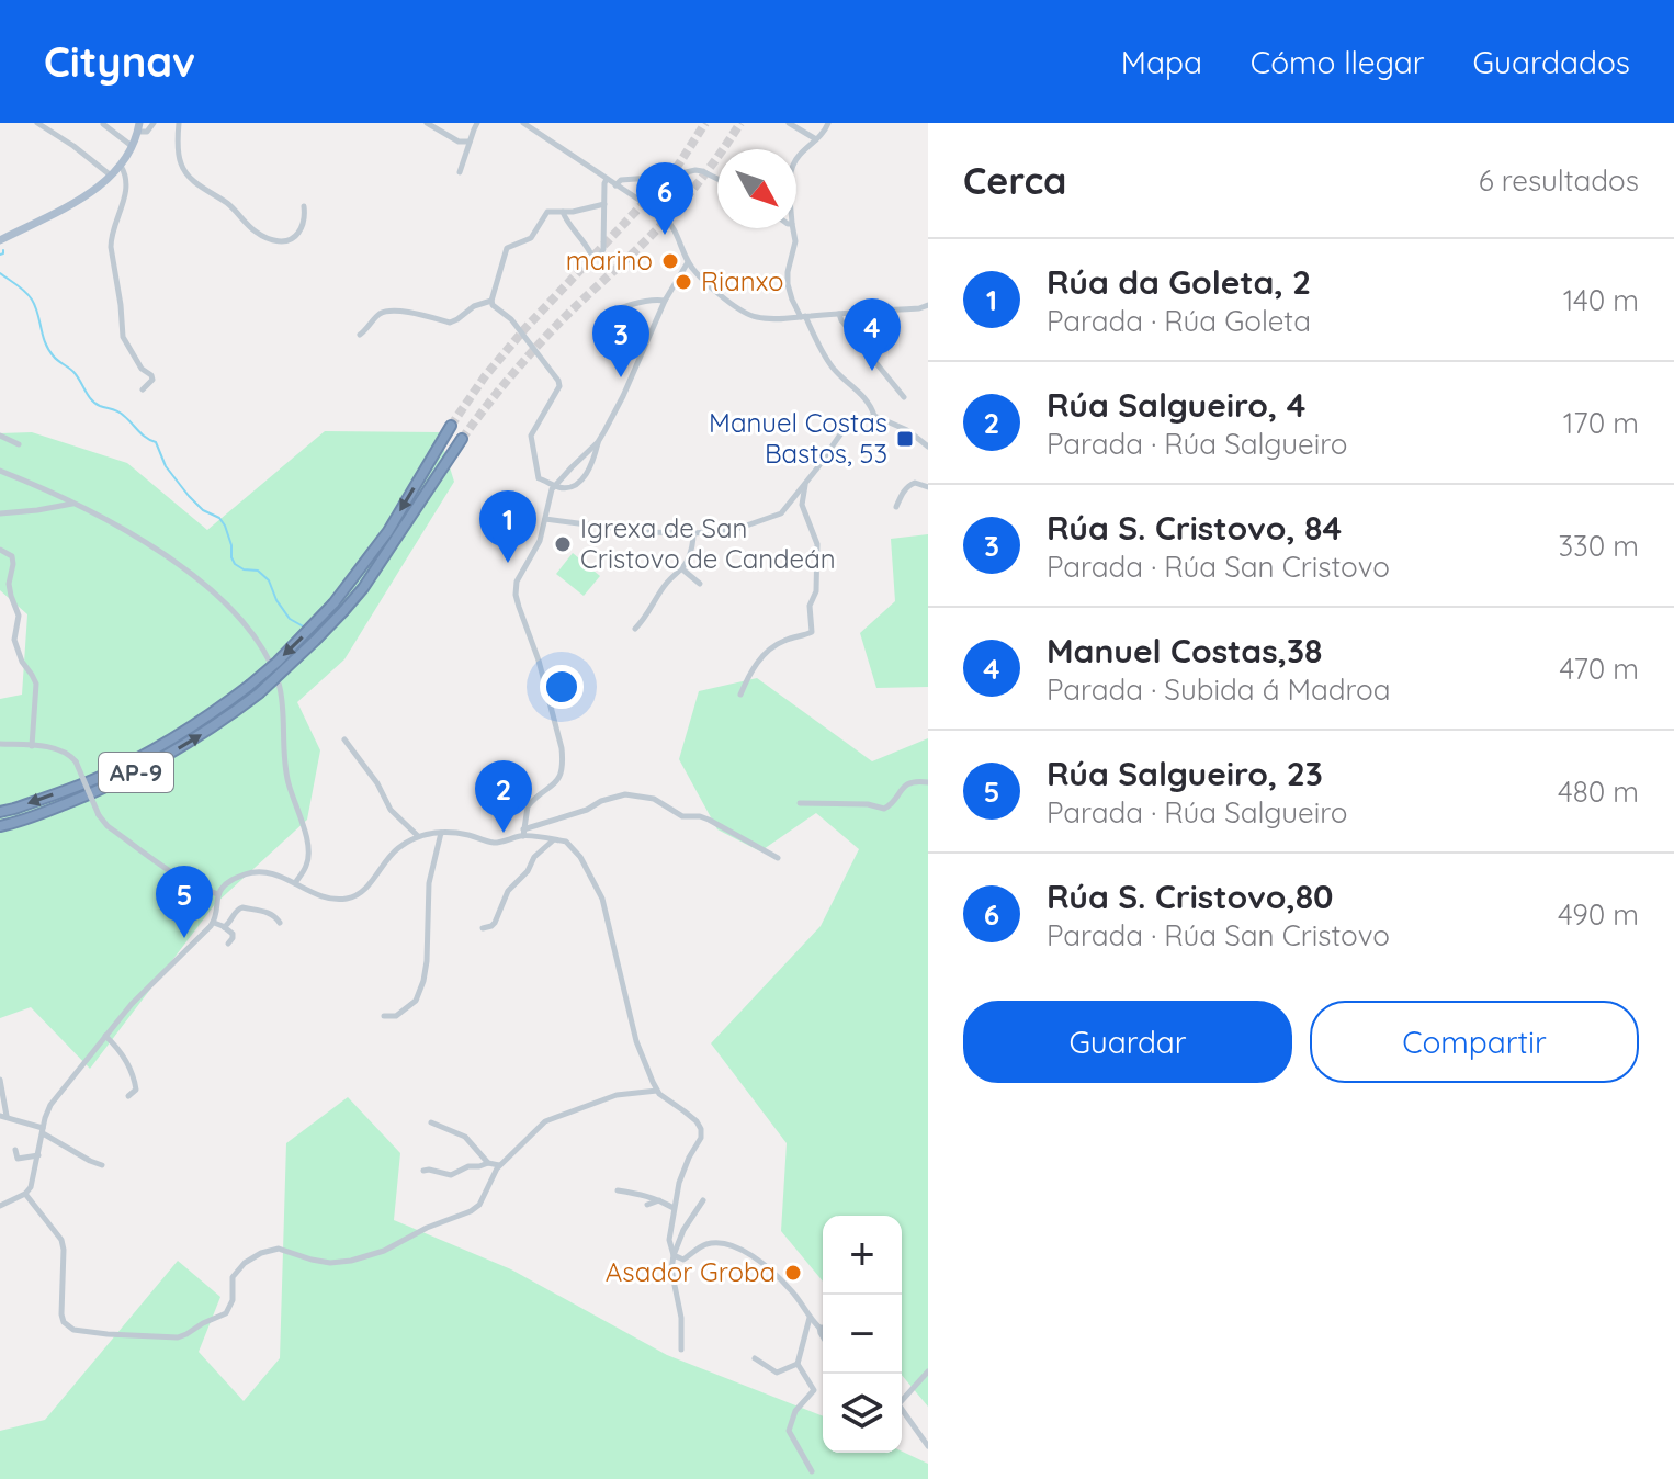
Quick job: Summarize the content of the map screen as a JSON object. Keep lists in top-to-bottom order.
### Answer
{
  "streets": {
    "highway": ["AP-9"]
  },
  "places": {
    "other": [
      "marino",
      "Rianxo",
      "Igrexa de San Cristovo de Candeán",
      "Asador Groba"
    ],
    "transit": ["Manuel Costas Bastos, 53"]
  },
  "north": "bottom right",
  "page": {
    "header": "Citynav",
    "nav": ["Mapa", "Cómo llegar", "Guardados"],
    "heading": ["Cerca", "6 resultados"],
    "pins": [
      "6",
      "4",
      "3",
      "1",
      "2",
      "5"
    ],
    "list": [
      {
        "mark": "1",
        "name": "Rúa da Goleta, 2",
        "note": "Parada · Rúa Goleta",
        "value": "140 m"
      },
      {
        "mark": "2",
        "name": "Rúa Salgueiro, 4",
        "note": "Parada · Rúa Salgueiro",
        "value": "170 m"
      },
      {
        "mark": "3",
        "name": "Rúa S. Cristovo, 84",
        "note": "Parada · Rúa San Cristovo",
        "value": "330 m"
      },
      {
        "mark": "4",
        "name": "Manuel Costas,38",
        "note": "Parada · Subida á Madroa",
        "value": "470 m"
      },
      {
        "mark": "5",
        "name": "Rúa Salgueiro, 23",
        "note": "Parada · Rúa Salgueiro",
        "value": "480 m"
      },
      {
        "mark": "6",
        "name": "Rúa S. Cristovo,80",
        "note": "Parada · Rúa San Cristovo",
        "value": "490 m"
      }
    ],
    "buttons": ["Guardar", "Compartir"],
    "map_buttons": ["+", "−"]
  }
}
